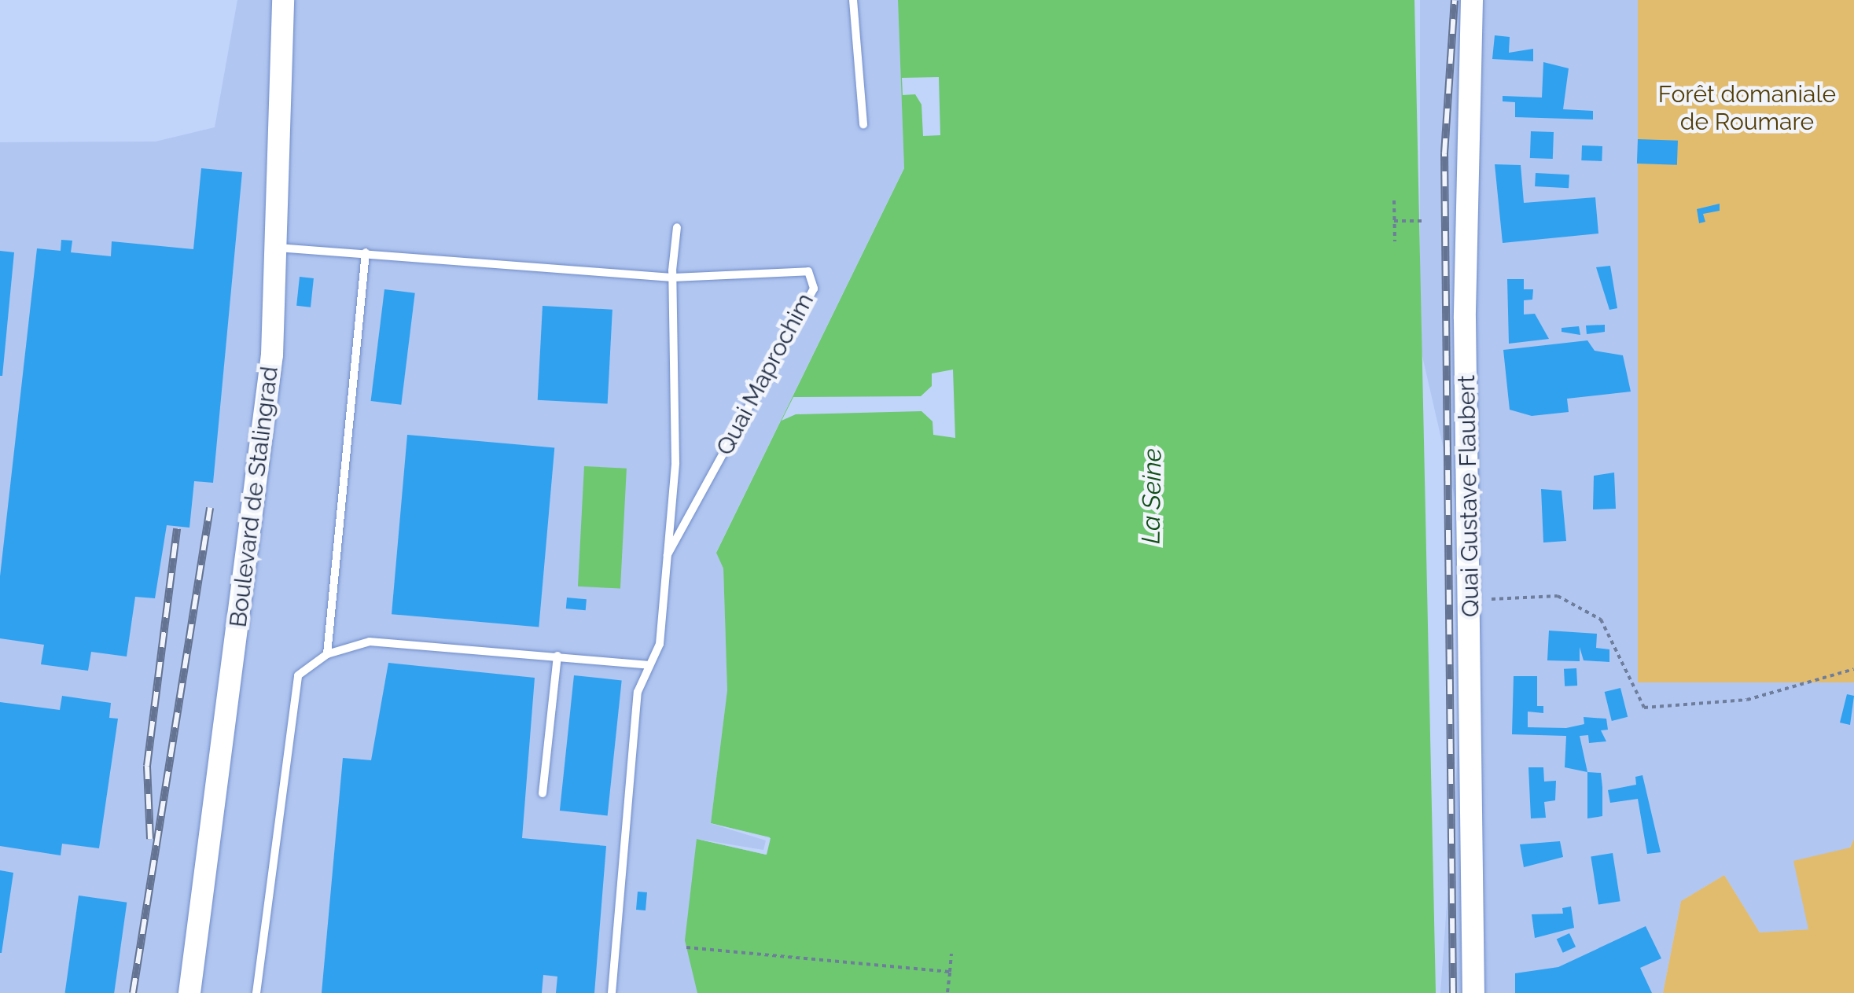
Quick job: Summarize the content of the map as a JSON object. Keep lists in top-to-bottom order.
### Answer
{
  "streets": {
    "main road": ["Quai Gustave Flaubert", "Boulevard de Stalingrad"],
    "lane": ["Quai Maprochim"]
  },
  "crossings": [
    ["Quai Maprochim", "Boulevard de Stalingrad"]
  ],
  "water": ["La Seine"],
  "parks": ["Forêt domaniale de Roumare"]
}
